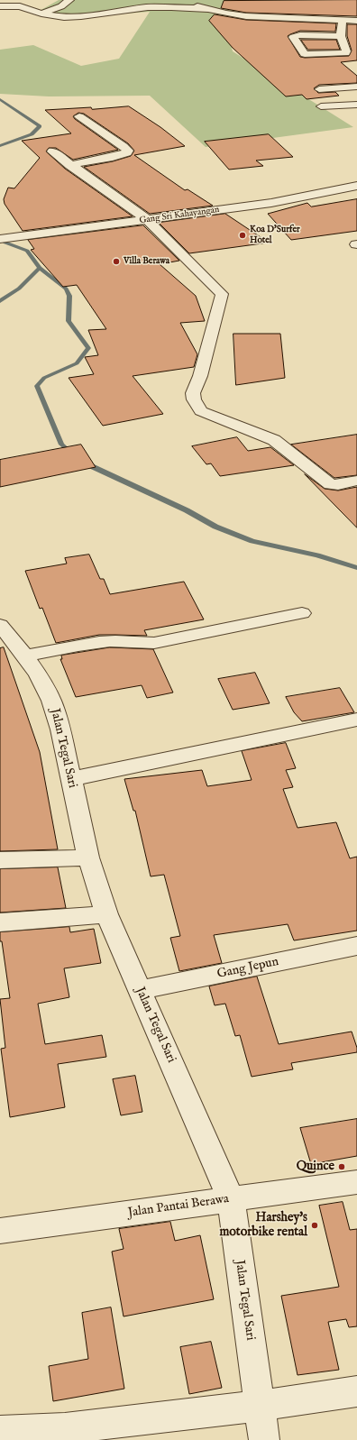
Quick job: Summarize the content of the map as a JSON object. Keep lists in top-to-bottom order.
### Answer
{
  "streets": {
    "street": [
      "Gang Sri Kahayangan",
      "Jalan Tegal Sari",
      "Gang Jepun",
      "Jalan Pantai Berawa"
    ]
  },
  "crossings": [
    ["Jalan Tegal Sari", "Gang Jepun"],
    ["Jalan Tegal Sari", "Jalan Pantai Berawa"]
  ],
  "places": [
    "Koa D'Surfer Hotel",
    "Villa Berawa",
    "Quince",
    "Harshey's motorbike rental"
  ]
}
